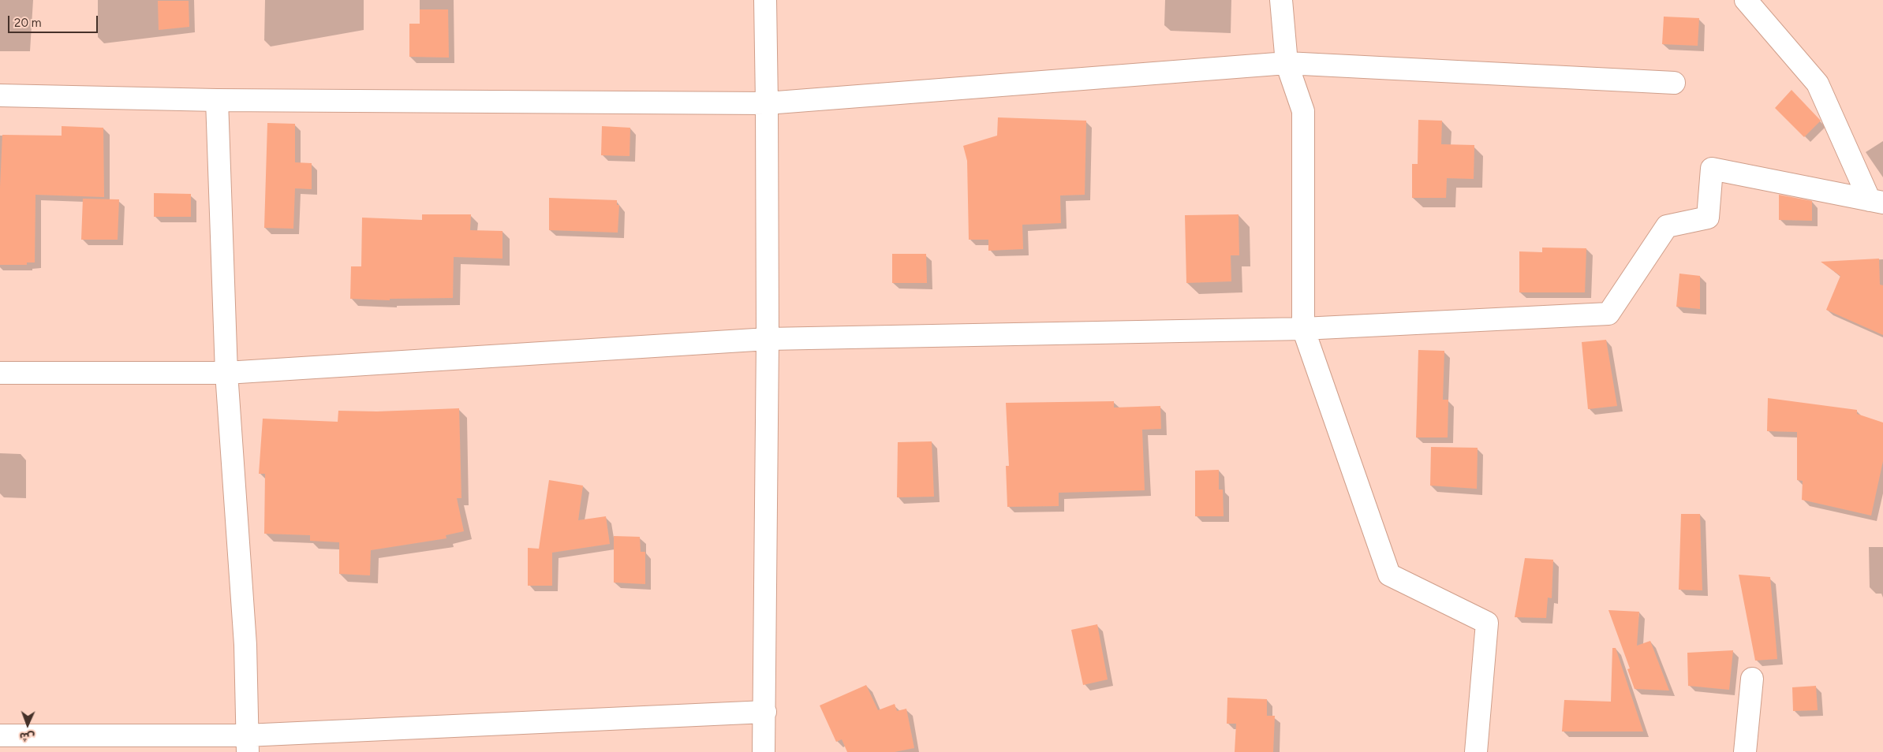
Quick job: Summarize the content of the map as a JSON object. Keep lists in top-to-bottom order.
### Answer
{
  "scale_bar": "20 m",
  "north": "bottom"
}
